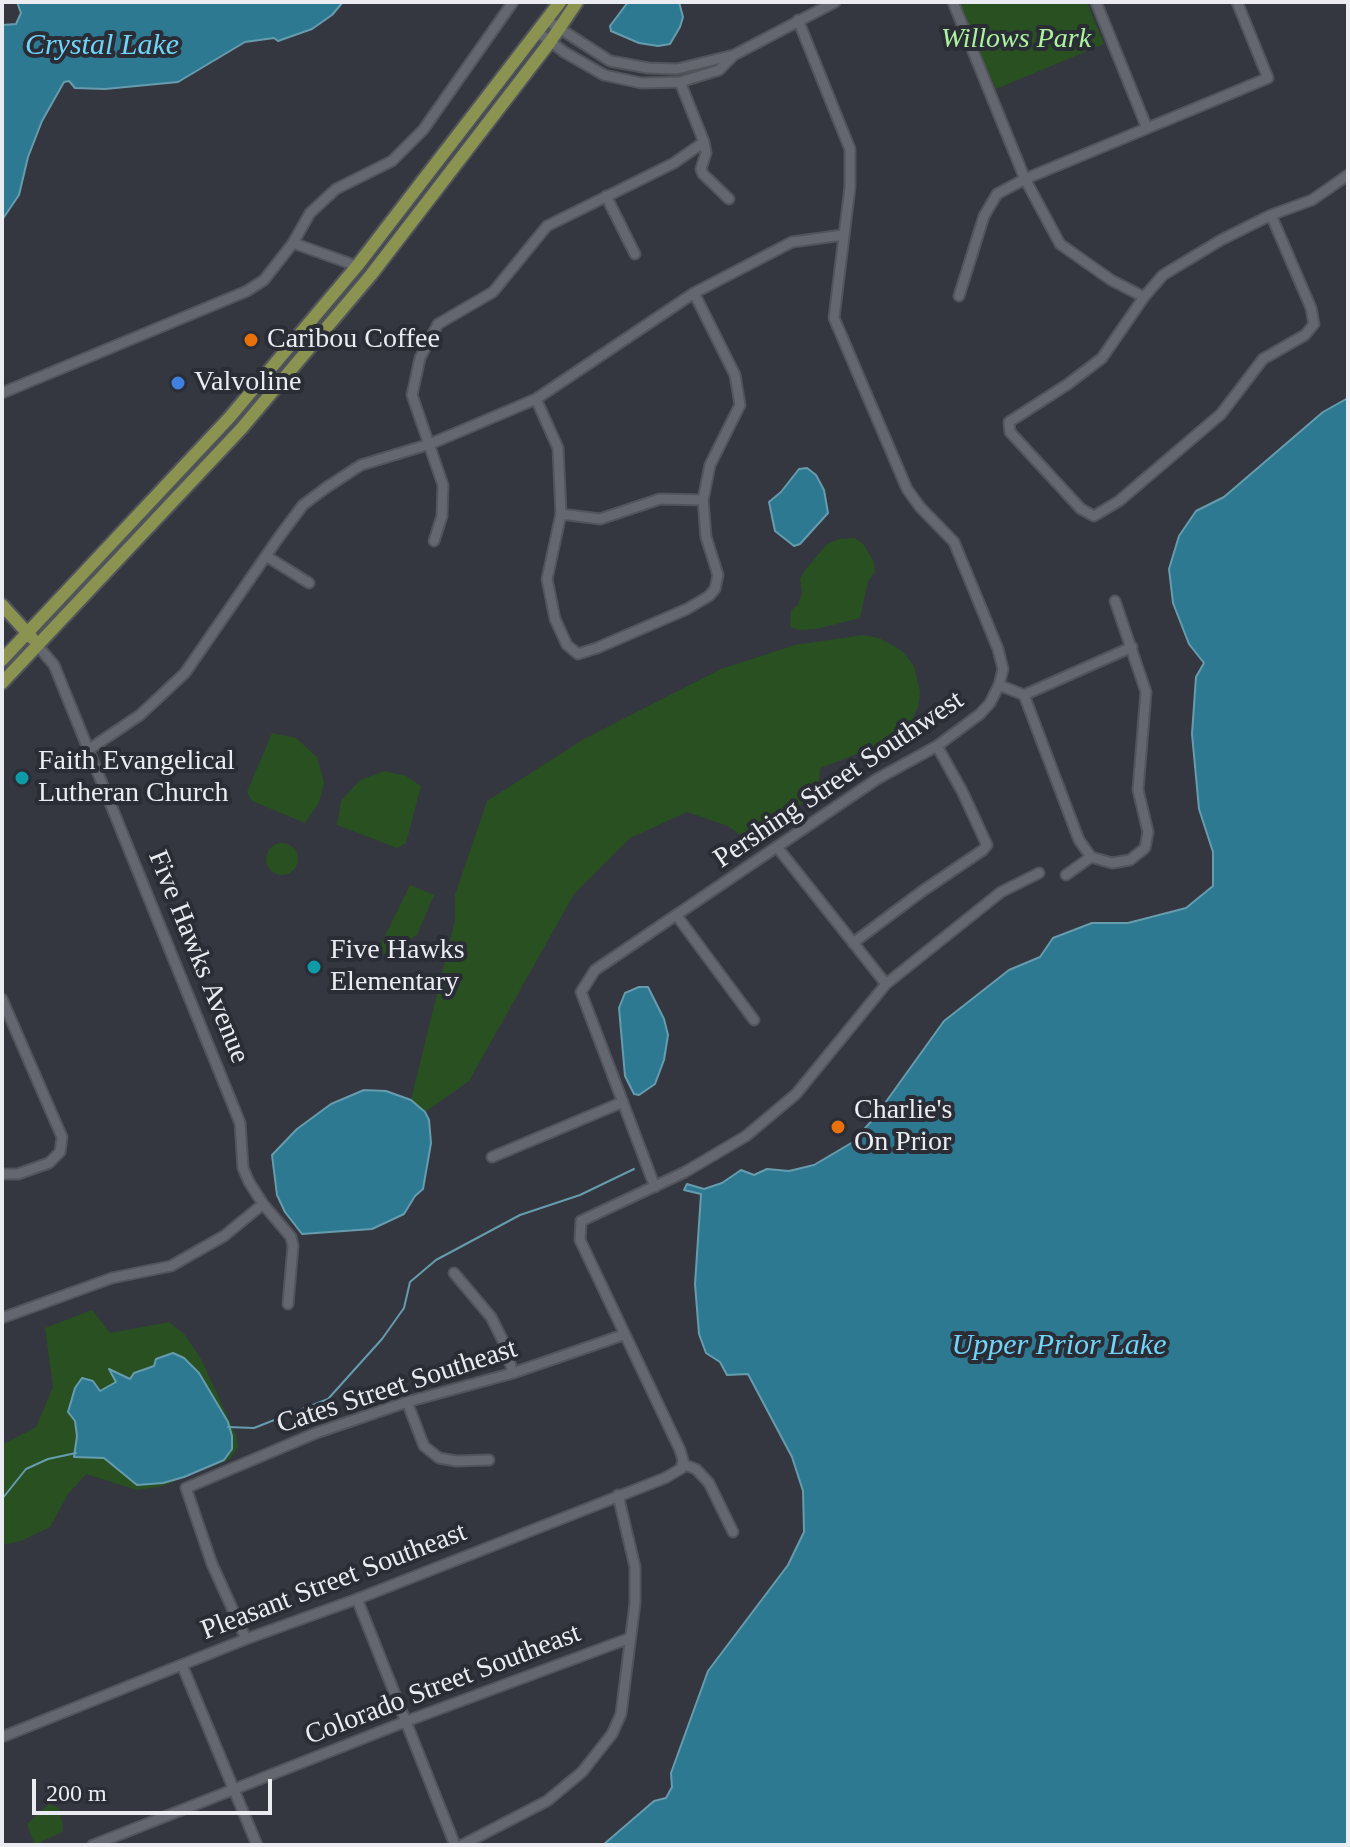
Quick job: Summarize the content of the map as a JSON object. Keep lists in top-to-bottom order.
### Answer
{
  "streets": {
    "main road": ["Five Hawks Avenue"],
    "street": [
      "Pershing Street Southwest",
      "Cates Street Southeast",
      "Pleasant Street Southeast",
      "Colorado Street Southeast"
    ]
  },
  "crossings": [
    ["Cates Street Southeast", "Pleasant Street Southeast"]
  ],
  "water": ["Crystal Lake", "Upper Prior Lake"],
  "parks": ["Willows Park"],
  "places": [
    "Caribou Coffee",
    "Valvoline",
    "Faith Evangelical Lutheran Church",
    "Five Hawks Elementary",
    "Charlie's On Prior"
  ],
  "scale_bar": "200 m"
}
